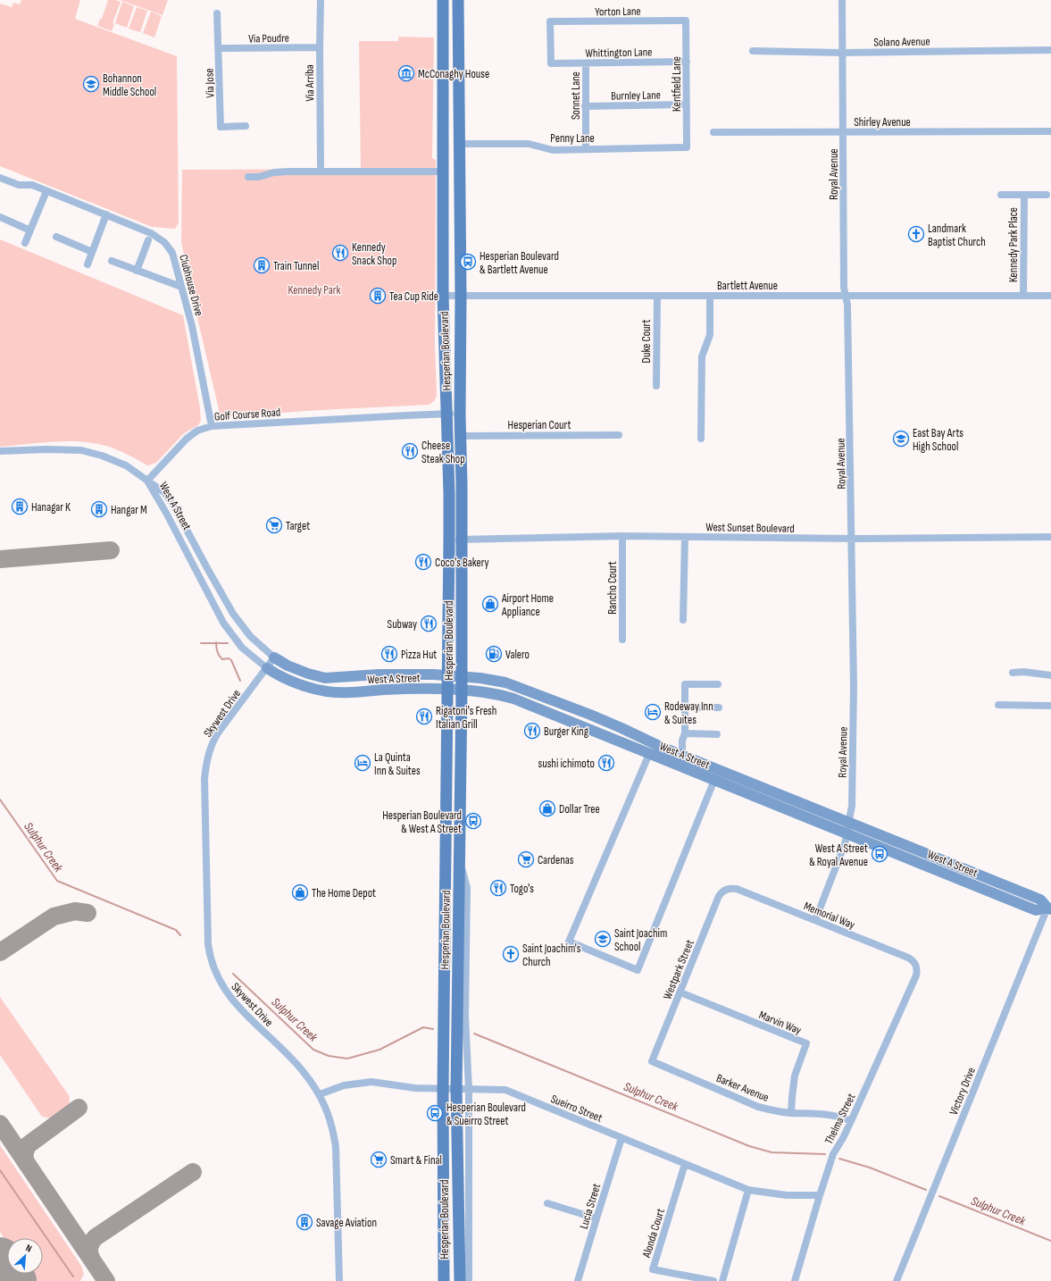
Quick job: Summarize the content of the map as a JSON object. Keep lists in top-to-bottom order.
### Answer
{
  "streets": {
    "main road": ["Hesperian Boulevard", "West A Street"],
    "street": [
      "Yorton Lane",
      "Via Poudre",
      "Solano Avenue",
      "Whittington Lane",
      "Via Jose",
      "Via Arriba",
      "Kentfield Lane",
      "Burnley Lane",
      "Sonnet Lane",
      "Shirley Avenue",
      "Penny Lane",
      "Royal Avenue",
      "Kennedy Park Place",
      "Clubhouse Drive",
      "Bartlett Avenue",
      "Duke Court",
      "Golf Course Road",
      "Hesperian Court",
      "West Sunset Boulevard",
      "Rancho Court",
      "Skywest Drive",
      "Memorial Way",
      "Westpark Street",
      "Marvin Way",
      "Barker Avenue",
      "Victory Drive",
      "Sueirro Street",
      "Thelma Street",
      "Lucia Street",
      "Alonda Court"
    ]
  },
  "crossings": [
    ["Yorton Lane", "Whittington Lane"],
    ["Yorton Lane", "Kentfield Lane"],
    ["Via Poudre", "Via Jose"],
    ["Via Poudre", "Via Arriba"],
    ["Solano Avenue", "Royal Avenue"],
    ["Whittington Lane", "Kentfield Lane"],
    ["Whittington Lane", "Sonnet Lane"],
    ["Kentfield Lane", "Burnley Lane"],
    ["Kentfield Lane", "Penny Lane"],
    ["Burnley Lane", "Sonnet Lane"],
    ["Sonnet Lane", "Penny Lane"],
    ["Shirley Avenue", "Royal Avenue"],
    ["Penny Lane", "Hesperian Boulevard"],
    ["Royal Avenue", "Bartlett Avenue"],
    ["Royal Avenue", "West A Street"],
    ["Royal Avenue", "West Sunset Boulevard"],
    ["Royal Avenue", "Memorial Way"],
    ["Kennedy Park Place", "Bartlett Avenue"],
    ["Clubhouse Drive", "Golf Course Road"],
    ["Bartlett Avenue", "Duke Court"],
    ["Bartlett Avenue", "Hesperian Boulevard"],
    ["Hesperian Boulevard", "Golf Course Road"],
    ["Hesperian Boulevard", "Hesperian Court"],
    ["Hesperian Boulevard", "West A Street"],
    ["Hesperian Boulevard", "West Sunset Boulevard"],
    ["Hesperian Boulevard", "Sueirro Street"],
    ["Golf Course Road", "West A Street"],
    ["West A Street", "Skywest Drive"],
    ["West A Street", "Victory Drive"],
    ["West Sunset Boulevard", "Rancho Court"],
    ["Skywest Drive", "Sueirro Street"],
    ["Memorial Way", "Westpark Street"],
    ["Memorial Way", "Thelma Street"],
    ["Westpark Street", "Marvin Way"],
    ["Westpark Street", "Barker Avenue"],
    ["Marvin Way", "Barker Avenue"],
    ["Barker Avenue", "Thelma Street"],
    ["Sueirro Street", "Thelma Street"],
    ["Sueirro Street", "Lucia Street"],
    ["Sueirro Street", "Alonda Court"]
  ],
  "water": ["Sulphur Creek"],
  "parks": ["Kennedy Park"],
  "places": {
    "museum": ["McConaghy House"],
    "school or university": ["Bohannon Middle School", "East Bay Arts High School", "Saint Joachim School"],
    "church": ["Landmark Baptist Church", "Saint Joachim's Church"],
    "restaurant": [
      "Kennedy Snack Shop",
      "Cheese Steak Shop",
      "Coco's Bakery",
      "Subway",
      "Pizza Hut",
      "Rigatoni's Fresh Italian Grill",
      "Burger King",
      "sushi ichimoto",
      "Togo's"
    ],
    "bus stop": [
      "Hesperian Boulevard & Bartlett Avenue",
      "Hesperian Boulevard & West A Street",
      "West A Street & Royal Avenue",
      "Hesperian Boulevard & Sueirro Street"
    ],
    "building": [
      "Train Tunnel",
      "Tea Cup Ride",
      "Hanagar K",
      "Hangar M",
      "Savage Aviation"
    ],
    "supermarket": ["Target", "Cardenas", "Smart & Final"],
    "shop": ["Airport Home Appliance", "Dollar Tree", "The Home Depot"],
    "fuel station": ["Valero"],
    "hotel": ["Rodeway Inn & Suites", "La Quinta Inn & Suites"]
  },
  "north": "top right"
}
